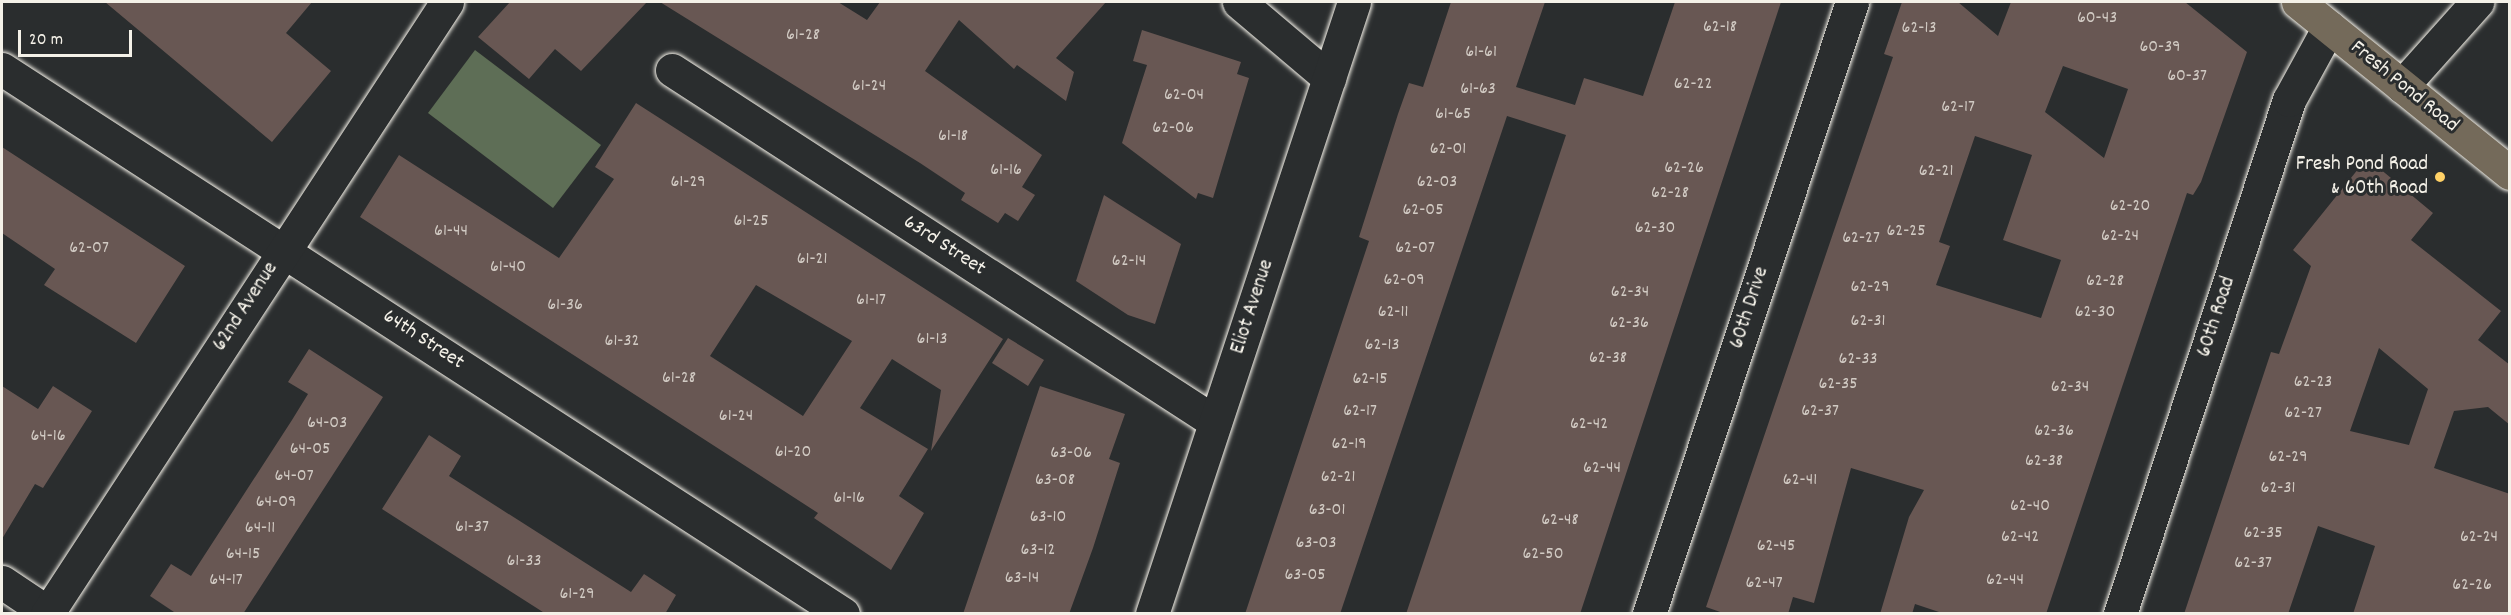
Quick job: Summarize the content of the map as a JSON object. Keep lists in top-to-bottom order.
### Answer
{
  "streets": {
    "main road": ["Fresh Pond Road"],
    "street": [
      "63rd Street",
      "62nd Avenue",
      "Eliot Avenue",
      "60th Drive",
      "60th Road",
      "64th Street"
    ]
  },
  "crossings": [
    ["Fresh Pond Road", "60th Road"],
    ["63rd Street", "Eliot Avenue"],
    ["62nd Avenue", "64th Street"]
  ],
  "places": ["Fresh Pond Road & 60th Road"],
  "house_numbers": [
    "60-43",
    "62-18",
    "62-13",
    "61-28",
    "60-39",
    "61-61",
    "60-37",
    "62-22",
    "61-24",
    "61-63",
    "62-04",
    "62-17",
    "61-65",
    "62-06",
    "61-18",
    "62-01",
    "62-26",
    "61-16",
    "62-21",
    "61-29",
    "62-03",
    "62-28",
    "62-20",
    "62-05",
    "61-25",
    "62-30",
    "61-44",
    "62-25",
    "62-24",
    "62-27",
    "62-07",
    "62-07",
    "61-21",
    "62-14",
    "61-40",
    "62-09",
    "62-28",
    "62-29",
    "62-34",
    "61-17",
    "61-36",
    "62-11",
    "62-30",
    "62-31",
    "62-36",
    "61-13",
    "61-32",
    "62-13",
    "62-38",
    "62-33",
    "61-28",
    "62-15",
    "62-23",
    "62-35",
    "62-34",
    "62-17",
    "62-37",
    "62-27",
    "61-24",
    "64-03",
    "62-42",
    "62-36",
    "64-16",
    "62-19",
    "64-05",
    "61-20",
    "63-06",
    "62-29",
    "62-38",
    "62-44",
    "64-07",
    "62-21",
    "63-08",
    "62-41",
    "62-31",
    "61-16",
    "64-09",
    "62-40",
    "63-01",
    "63-10",
    "62-48",
    "61-37",
    "64-11",
    "62-35",
    "62-42",
    "62-24",
    "63-03",
    "62-45",
    "63-12",
    "64-15",
    "62-50",
    "61-33",
    "62-37",
    "63-05",
    "63-14",
    "64-17",
    "62-44",
    "62-47",
    "62-26",
    "61-29"
  ],
  "scale_bar": "20 m"
}
